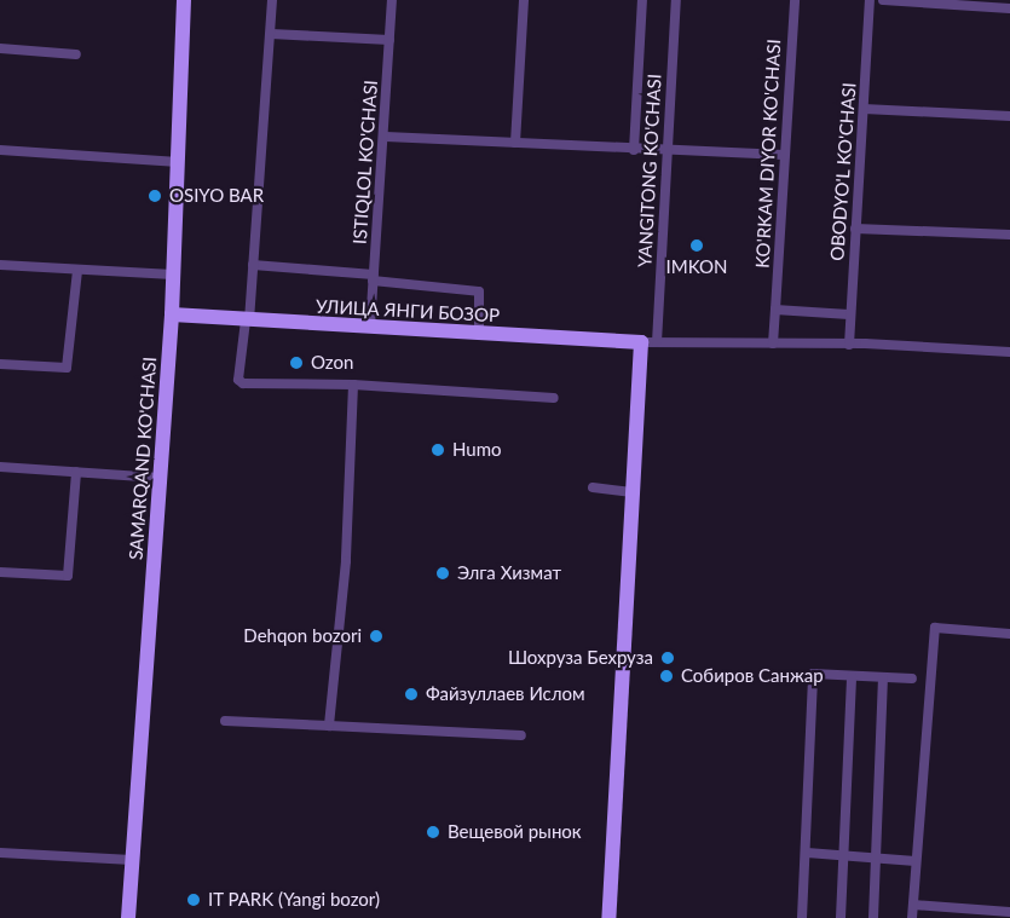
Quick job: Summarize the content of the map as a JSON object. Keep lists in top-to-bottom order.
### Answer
{
  "streets": {
    "street": [
      "KO'RKAM DIYOR KO'CHASI",
      "ISTIQLOL KO'CHASI",
      "YANGITONG KO'CHASI",
      "OBODYO'L KO'CHASI",
      "УЛИЦА ЯНГИ БОЗОР",
      "SAMARQAND KO'CHASI"
    ]
  },
  "crossings": [
    ["ISTIQLOL KO'CHASI", "УЛИЦА ЯНГИ БОЗОР"],
    ["УЛИЦА ЯНГИ БОЗОР", "SAMARQAND KO'CHASI"]
  ],
  "places": [
    "OSIYO BAR",
    "IMKON",
    "Ozon",
    "Humo",
    "Элга Хизмат",
    "Dehqon bozori",
    "Шохруза Бехруза",
    "Собиров Санжар",
    "Файзуллаев Ислом",
    "Вещевой рынок",
    "IT PARK (Yangi bozor)"
  ]
}
